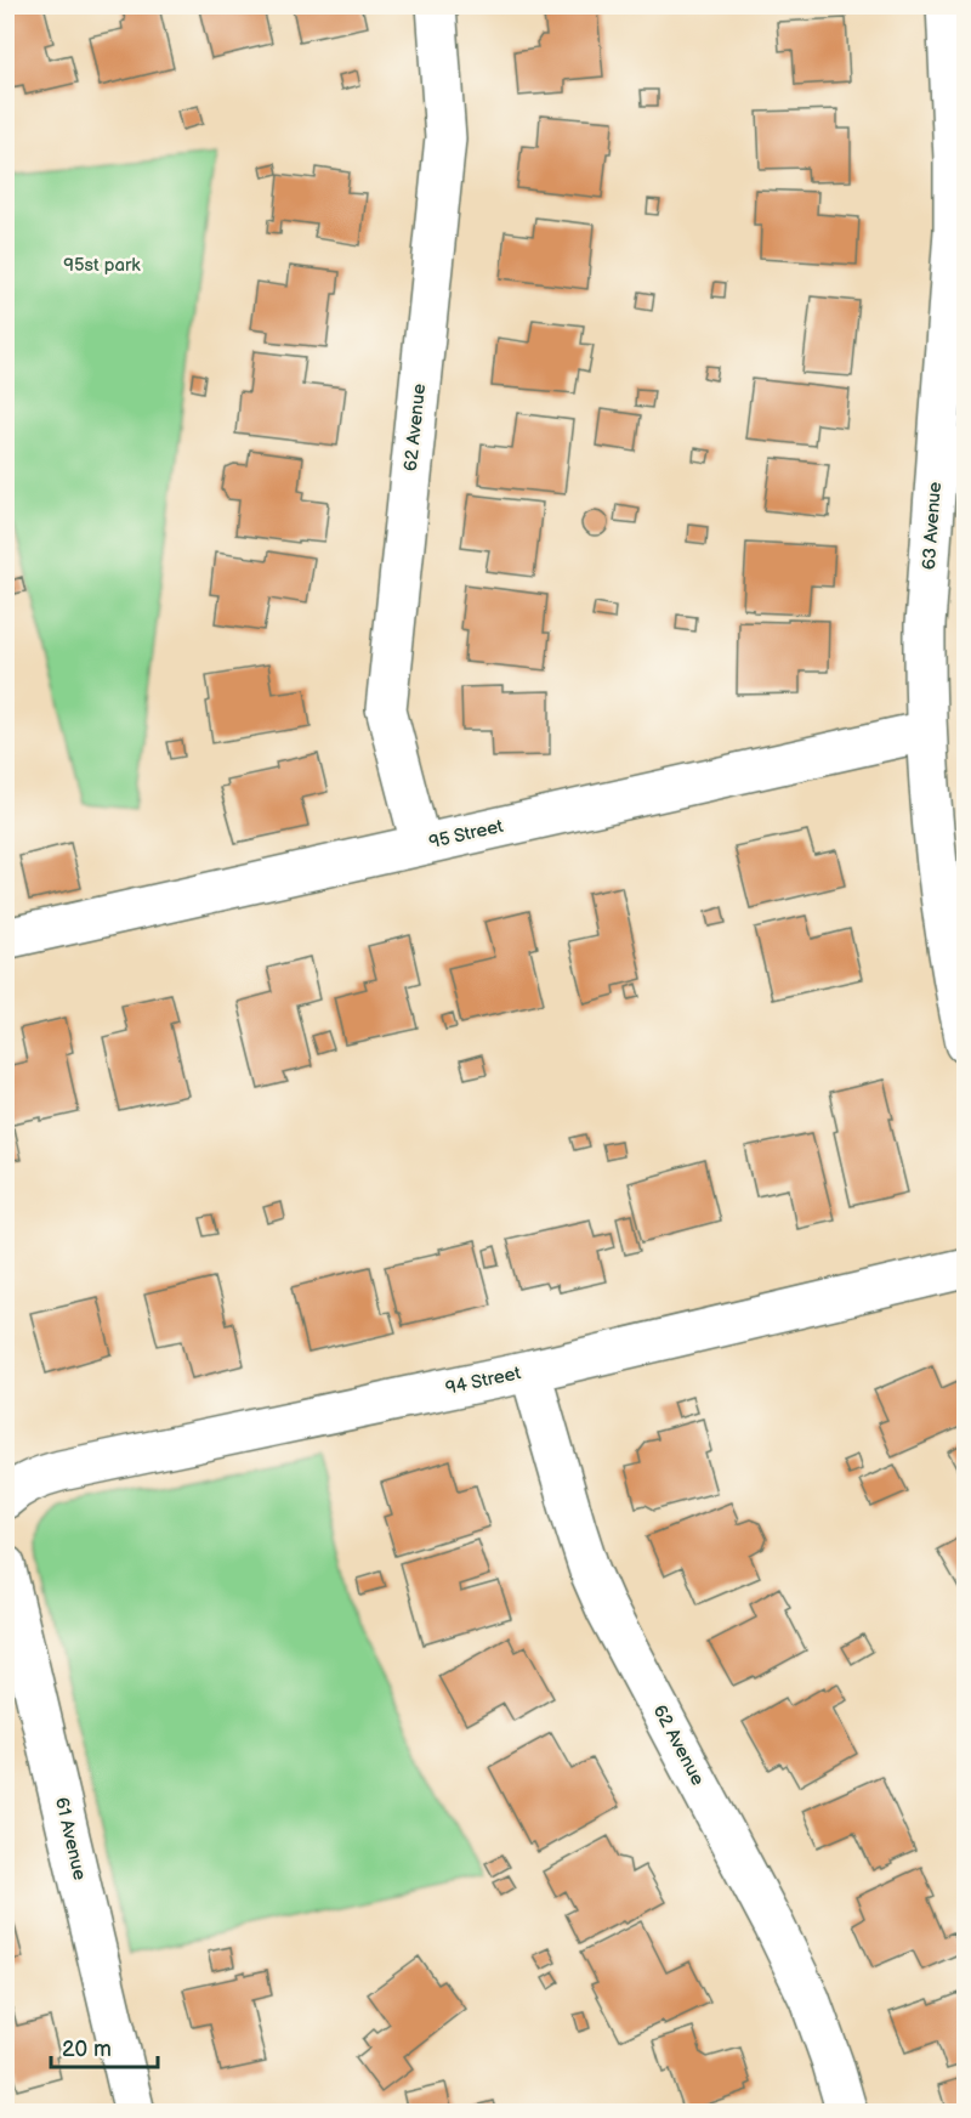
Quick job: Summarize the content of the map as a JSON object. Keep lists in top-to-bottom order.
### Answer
{
  "streets": {
    "street": [
      "62 Avenue",
      "63 Avenue",
      "95 Street",
      "94 Street",
      "61 Avenue"
    ]
  },
  "crossings": [
    ["62 Avenue", "95 Street"],
    ["62 Avenue", "94 Street"],
    ["63 Avenue", "95 Street"]
  ],
  "parks": ["95st park"],
  "scale_bar": "20 m"
}
